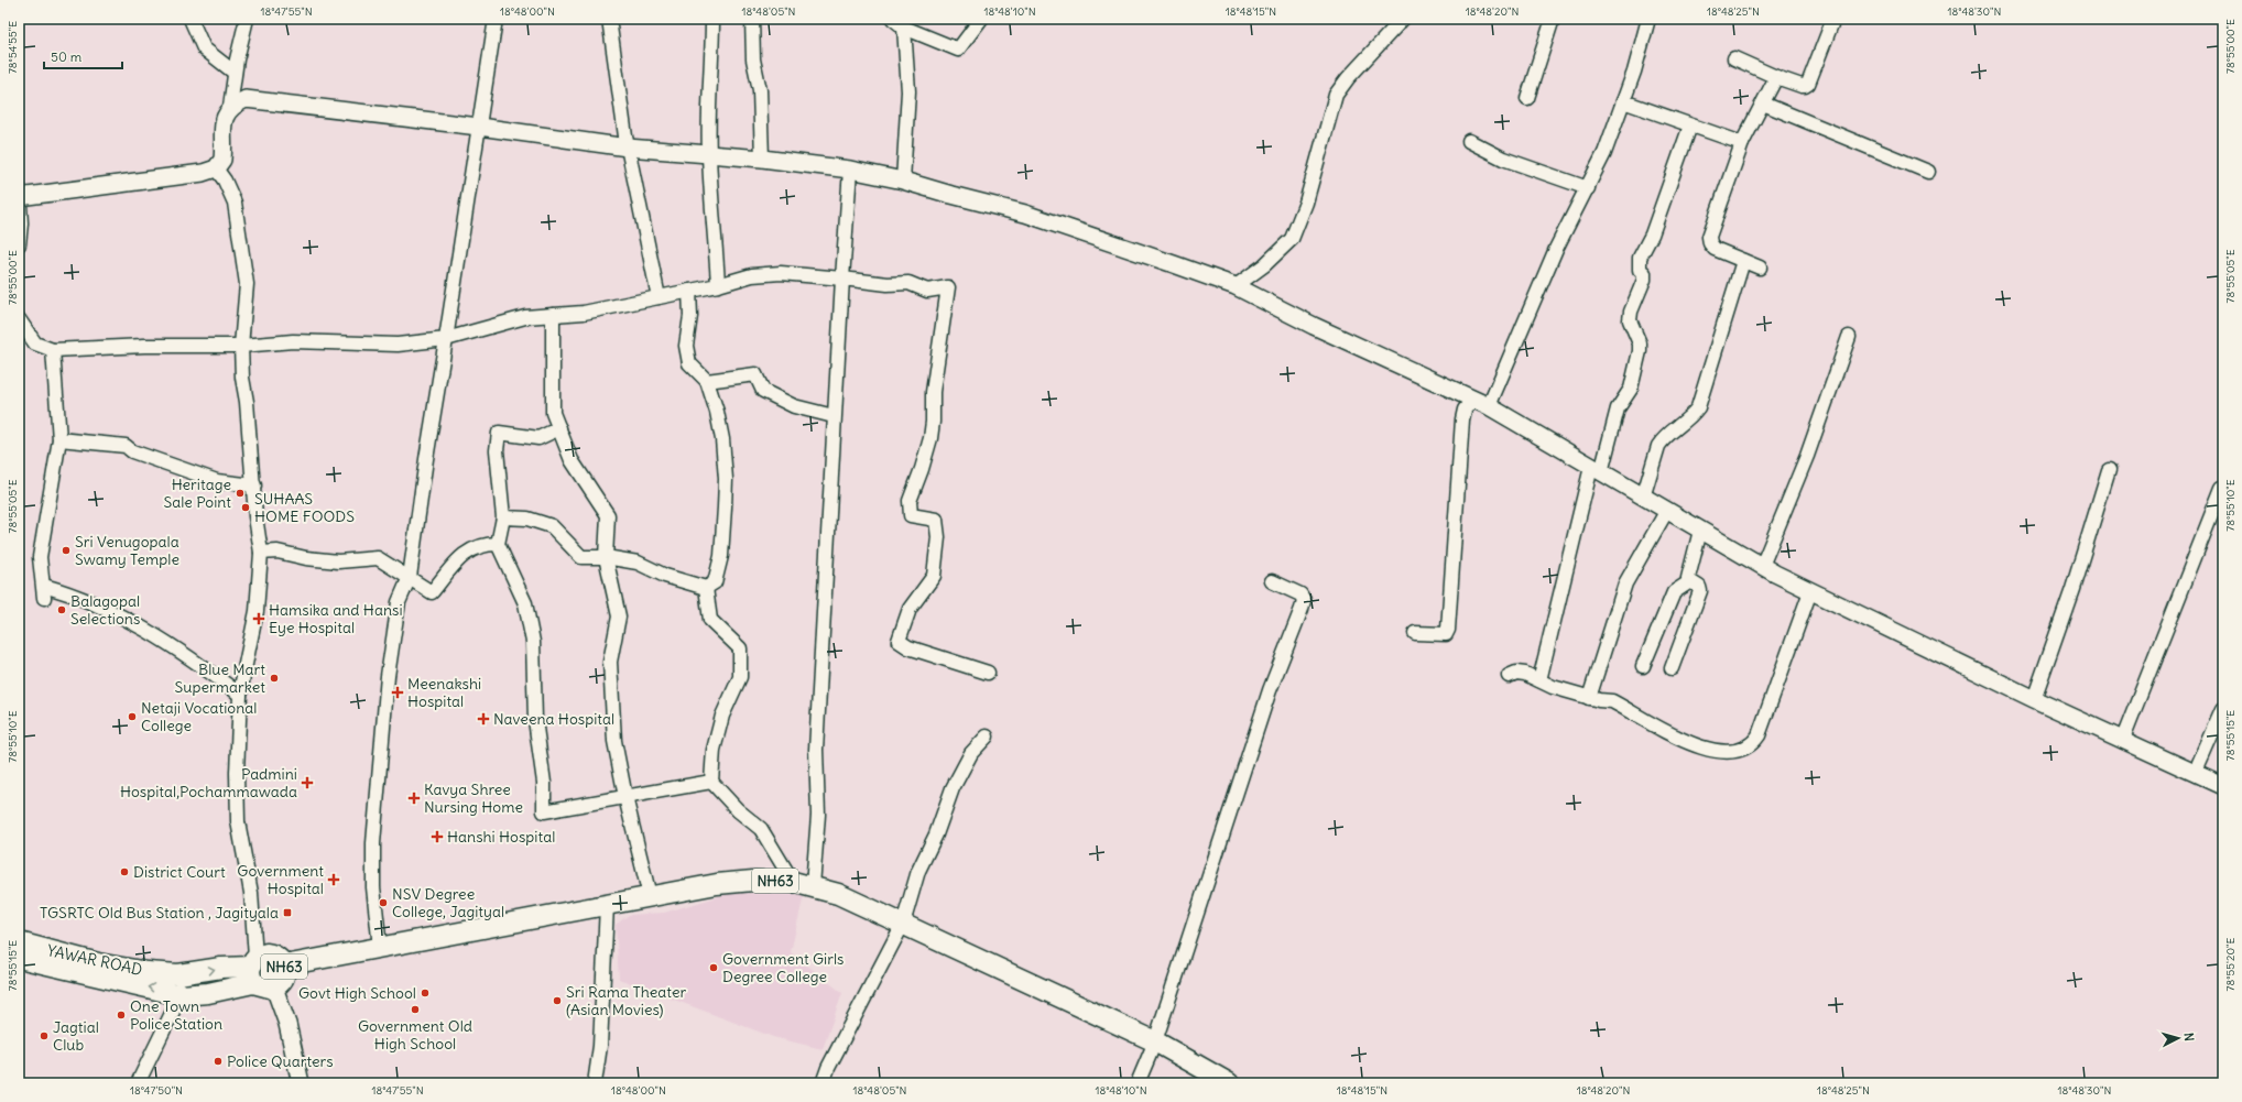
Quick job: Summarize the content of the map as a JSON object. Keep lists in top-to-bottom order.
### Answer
{
  "streets": {
    "highway": ["NH63", "YAWAR ROAD"]
  },
  "crossings": [
    ["NH63", "YAWAR ROAD"]
  ],
  "places": {
    "other": [
      "Heritage Sale Point",
      "SUHAAS HOME FOODS",
      "Sri Venugopala Swamy Temple",
      "Balagopal Selections",
      "Blue Mart Supermarket",
      "Netaji Vocational College",
      "District Court",
      "NSV Degree College, Jagityal",
      "Government Girls Degree College",
      "Govt High School",
      "Sri Rama Theater (Asian Movies)",
      "Government Old High School",
      "One Town Police Station",
      "Jagtial Club",
      "Police Quarters"
    ],
    "health": [
      "Hamsika and Hansi Eye Hospital",
      "Meenakshi Hospital",
      "Naveena Hospital",
      "Padmini Hospital,Pochammawada",
      "Kavya Shree Nursing Home",
      "Hanshi Hospital",
      "Government Hospital"
    ],
    "transit": ["TGSRTC Old Bus Station , Jagityala"]
  },
  "scale_bar": "50 m",
  "north": "right",
  "coordinates": [
    "18°47'55\"N",
    "18°48'00\"N",
    "18°48'05\"N",
    "18°48'10\"N",
    "18°48'15\"N",
    "18°48'20\"N",
    "18°48'25\"N",
    "18°48'30\"N",
    "78°55'00\"E",
    "78°54'55\"E",
    "78°55'05\"E",
    "78°55'10\"E",
    "78°55'15\"E",
    "78°55'20\"E",
    "18°47'50\"N"
  ]
}
